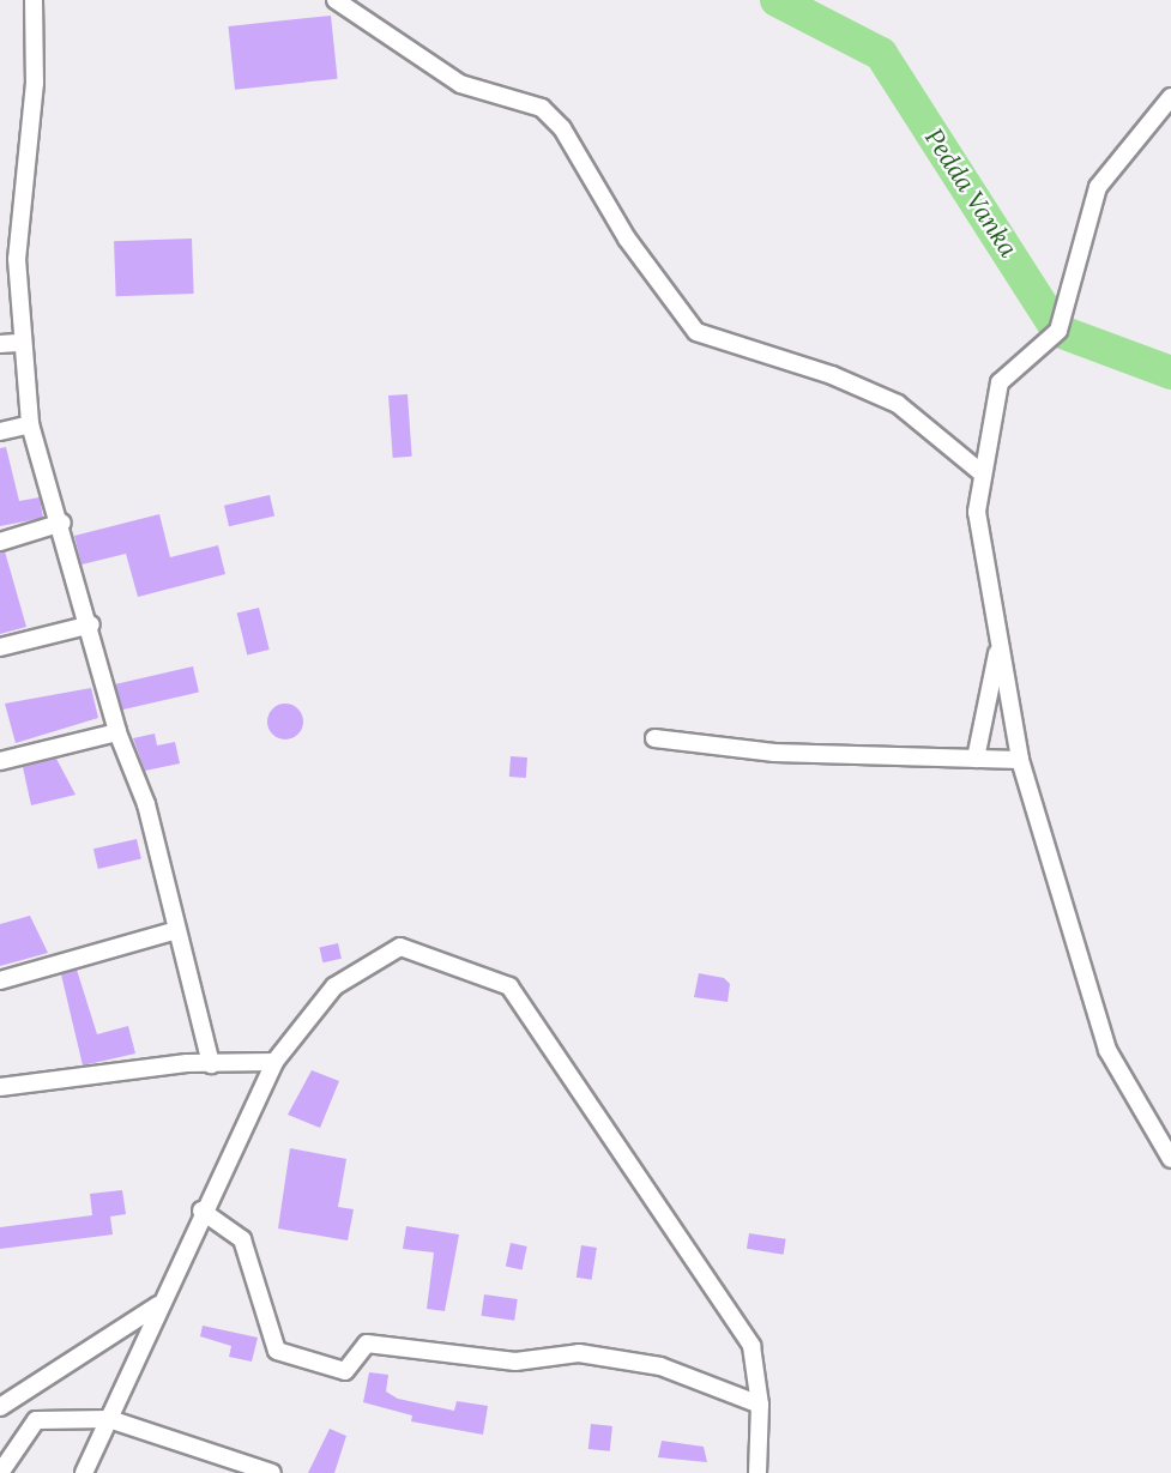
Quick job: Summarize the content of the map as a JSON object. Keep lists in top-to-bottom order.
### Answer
{
  "water": ["Pedda Vanka"]
}
